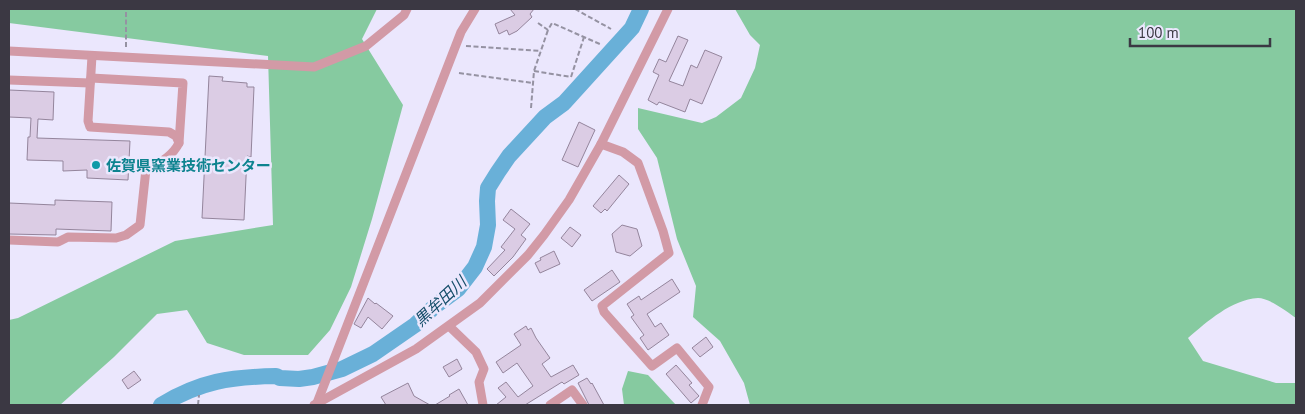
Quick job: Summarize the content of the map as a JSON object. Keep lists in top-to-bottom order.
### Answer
{
  "water": ["黒牟田川"],
  "places": ["佐賀県窯業技術センター"],
  "scale_bar": "100 m"
}
